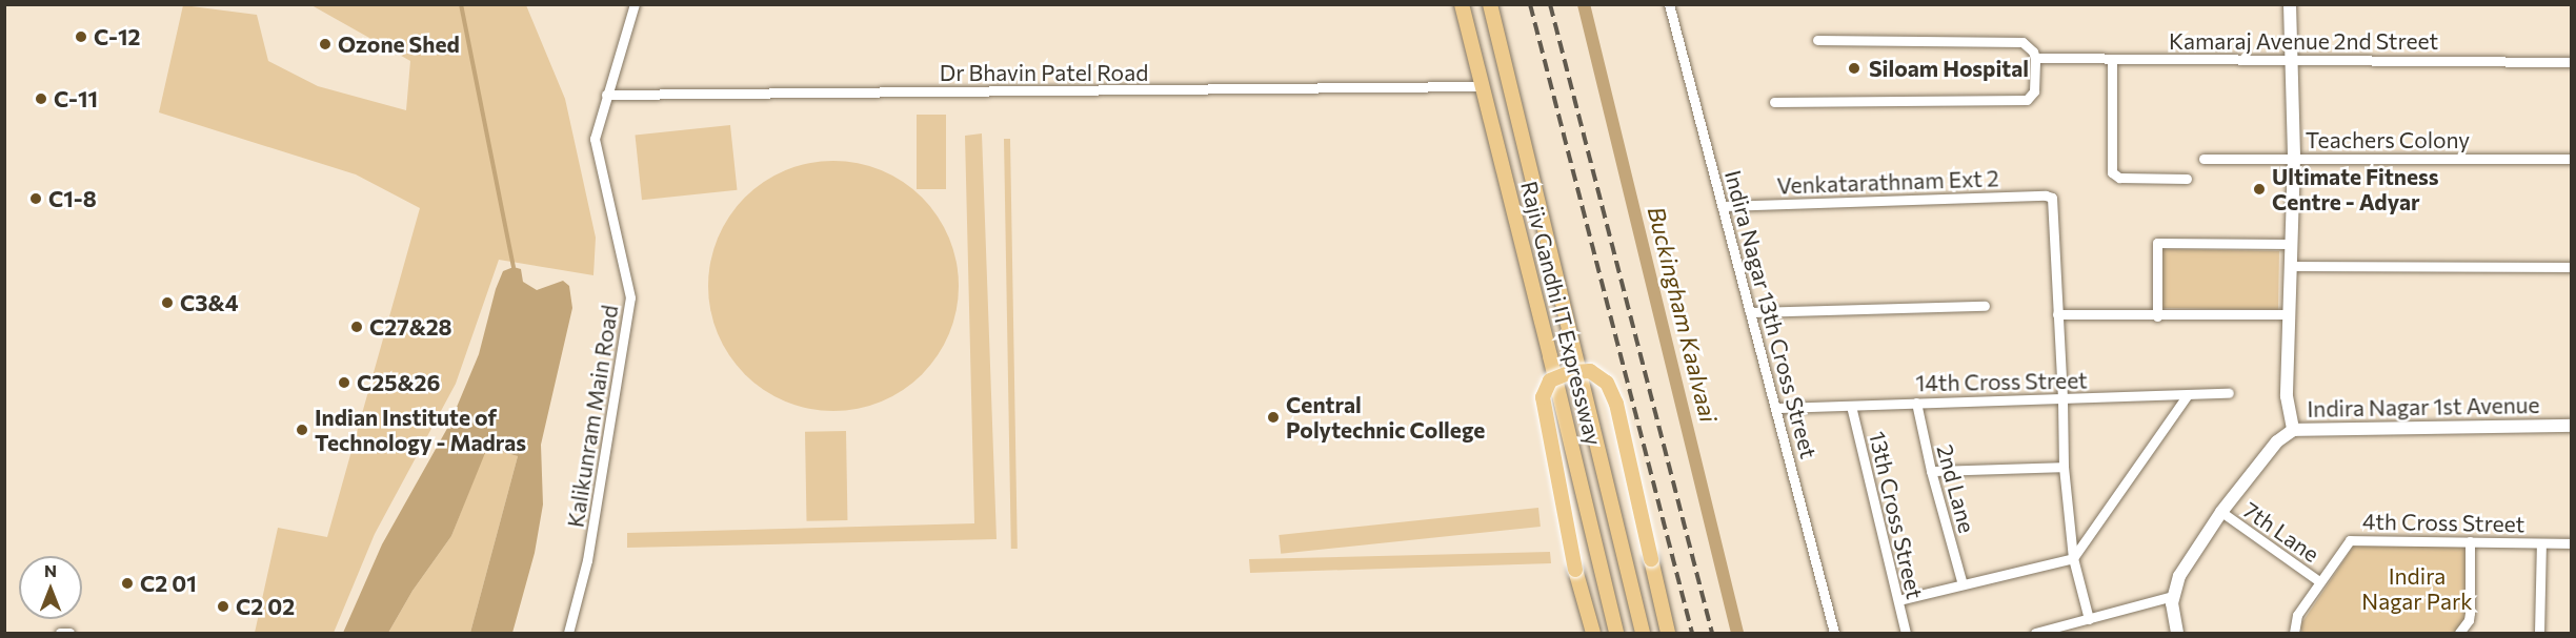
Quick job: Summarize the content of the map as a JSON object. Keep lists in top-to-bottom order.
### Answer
{
  "streets": {
    "main road": ["Rajiv Gandhi IT Expressway"],
    "street": [
      "Kamaraj Avenue 2nd Street",
      "Dr Bhavin Patel Road",
      "Teachers Colony",
      "Venkatarathnam Ext 2",
      "Indira Nagar 13th Cross Street",
      "14th Cross Street",
      "Indira Nagar 1st Avenue",
      "Kalikunram Main Road",
      "2nd Lane",
      "13th Cross Street",
      "4th Cross Street",
      "7th Lane"
    ]
  },
  "crossings": [
    ["Dr Bhavin Patel Road", "Rajiv Gandhi IT Expressway"],
    ["Dr Bhavin Patel Road", "Kalikunram Main Road"],
    ["Venkatarathnam Ext 2", "Indira Nagar 13th Cross Street"],
    ["Indira Nagar 13th Cross Street", "14th Cross Street"],
    ["14th Cross Street", "2nd Lane"],
    ["14th Cross Street", "13th Cross Street"],
    ["Indira Nagar 1st Avenue", "7th Lane"],
    ["4th Cross Street", "7th Lane"]
  ],
  "water": ["Buckingham Kaalvaai"],
  "parks": ["Indira Nagar Park"],
  "places": [
    "C-12",
    "Ozone Shed",
    "Siloam Hospital",
    "C-11",
    "Ultimate Fitness Centre - Adyar",
    "C1-8",
    "C3&4",
    "C27&28",
    "C25&26",
    "Central Polytechnic College",
    "Indian Institute of Technology - Madras",
    "C2 01",
    "C2 02"
  ],
  "north": "top"
}
